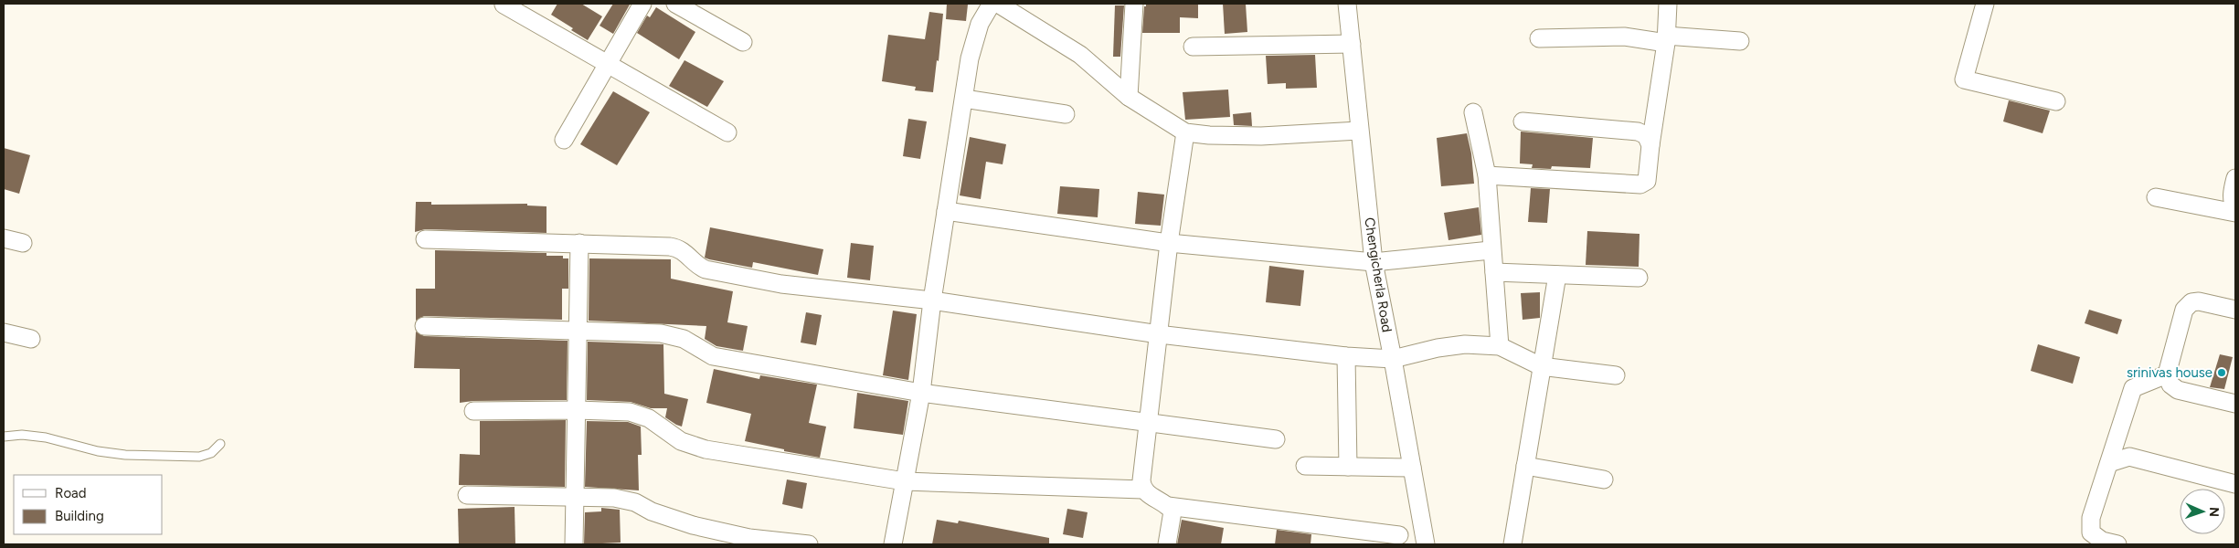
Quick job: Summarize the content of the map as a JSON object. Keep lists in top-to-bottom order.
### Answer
{
  "streets": {
    "street": ["Chengicherla Road"]
  },
  "places": ["srinivas house"],
  "legend": ["Road", "Building"],
  "north": "right"
}
